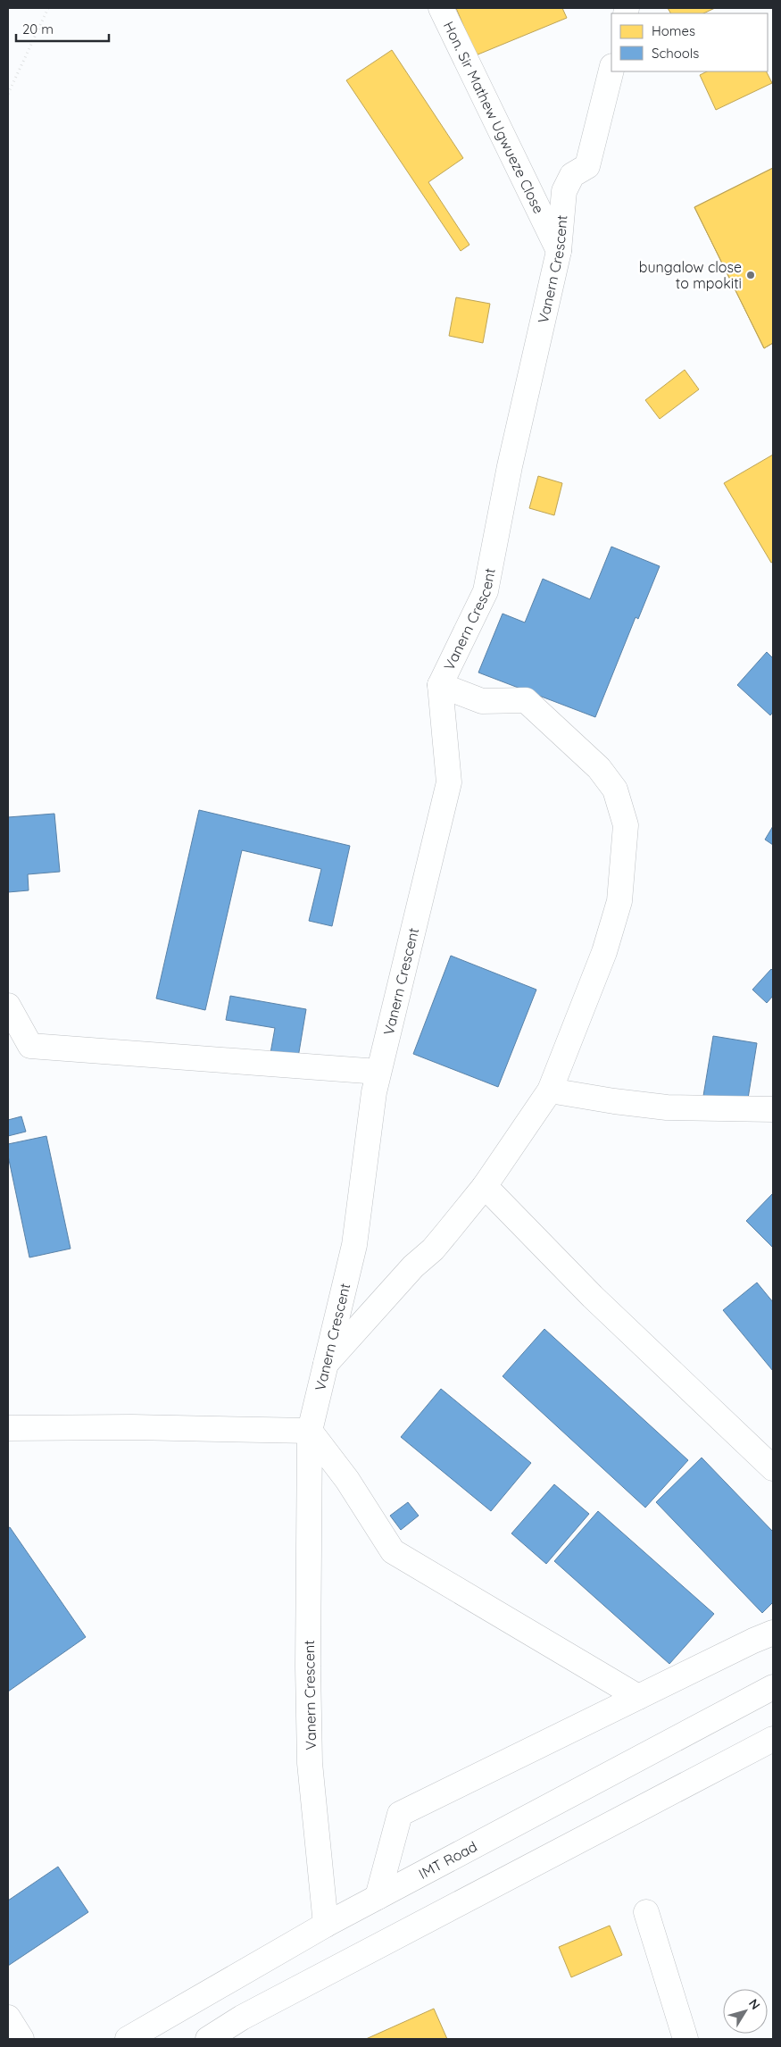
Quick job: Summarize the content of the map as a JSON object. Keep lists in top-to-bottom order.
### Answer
{
  "streets": {
    "street": ["Hon. Sir Mathew Ugwueze Close", "Vanern Crescent", "IMT Road"]
  },
  "crossings": [
    ["Hon. Sir Mathew Ugwueze Close", "Vanern Crescent"],
    ["Vanern Crescent", "IMT Road"]
  ],
  "places": ["bungalow close to mpokiti"],
  "legend": ["Homes", "Schools"],
  "scale_bar": "20 m",
  "north": "top right"
}
